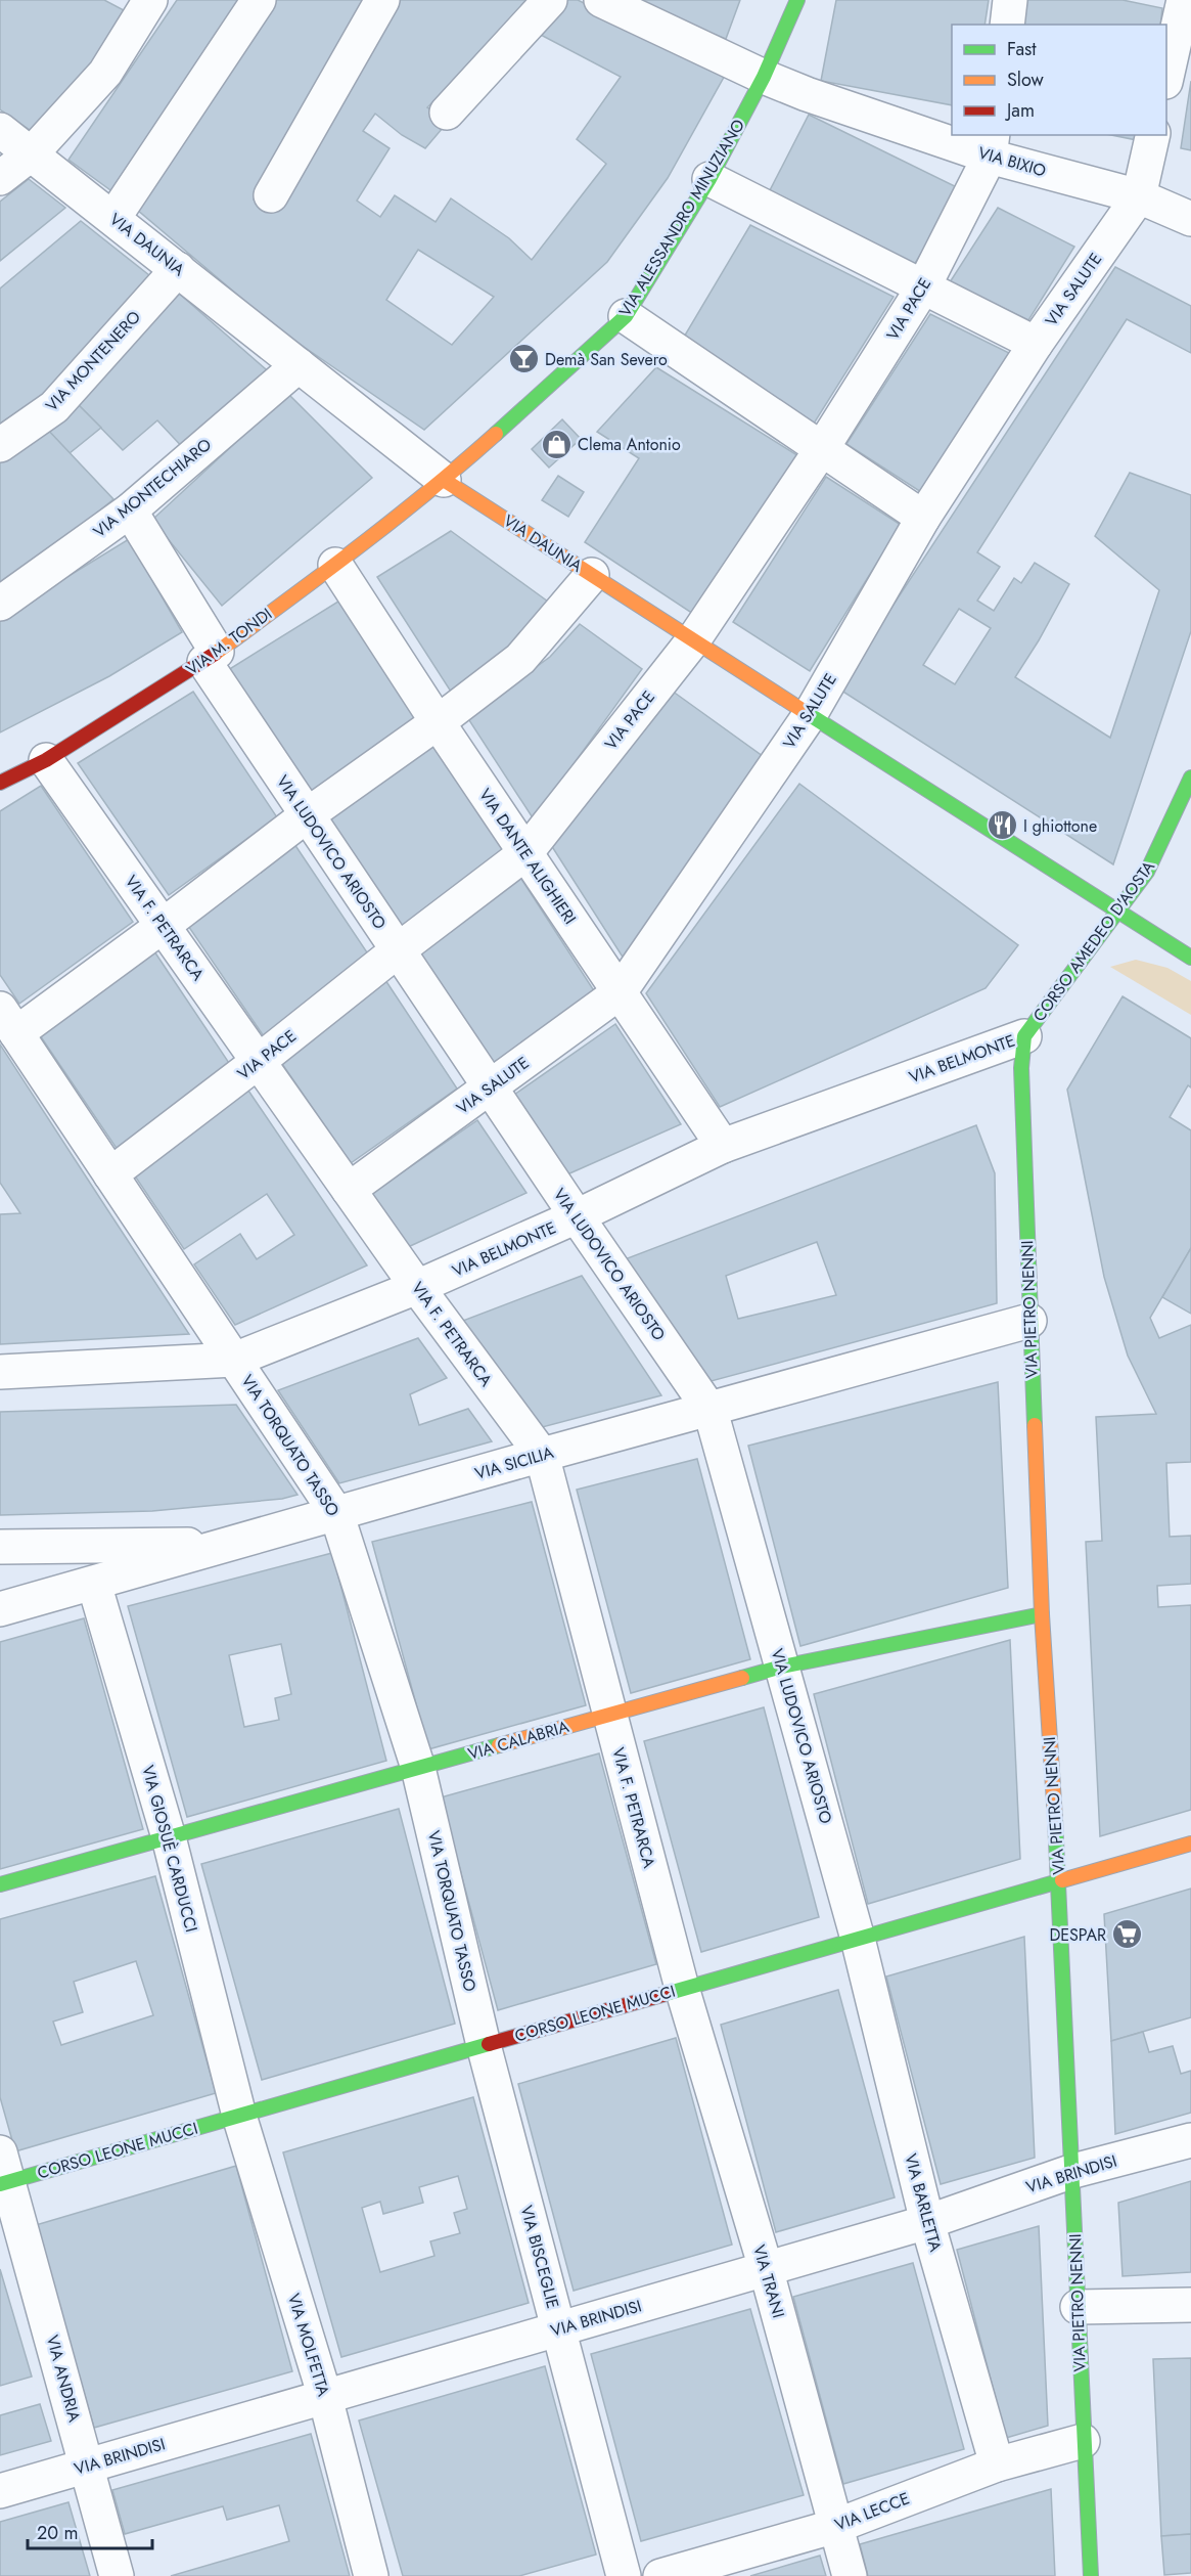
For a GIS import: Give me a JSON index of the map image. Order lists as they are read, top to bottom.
{
  "streets": {
    "street": [
      "VIA BIXIO",
      "VIA ALESSANDRO MINUZIANO",
      "VIA DAUNIA",
      "VIA SALUTE",
      "VIA PACE",
      "VIA MONTENERO",
      "VIA MONTECHIARO",
      "VIA M. TONDI",
      "VIA LUDOVICO ARIOSTO",
      "VIA DANTE ALIGHIERI",
      "VIA F. PETRARCA",
      "CORSO AMEDEO D'AOSTA",
      "VIA BELMONTE",
      "VIA PIETRO NENNI",
      "VIA TORQUATO TASSO",
      "VIA SICILIA",
      "VIA CALABRIA",
      "VIA GIOSUÈ CARDUCCI",
      "CORSO LEONE MUCCI",
      "VIA BRINDISI",
      "VIA BARLETTA",
      "VIA BISCEGLIE",
      "VIA TRANI",
      "VIA MOLFETTA",
      "VIA ANDRIA",
      "VIA LECCE"
    ]
  },
  "crossings": [
    ["VIA BIXIO", "VIA ALESSANDRO MINUZIANO"],
    ["VIA BIXIO", "VIA SALUTE"],
    ["VIA BIXIO", "VIA PACE"],
    ["VIA ALESSANDRO MINUZIANO", "VIA DAUNIA"],
    ["VIA ALESSANDRO MINUZIANO", "VIA M. TONDI"],
    ["VIA DAUNIA", "VIA SALUTE"],
    ["VIA DAUNIA", "VIA PACE"],
    ["VIA DAUNIA", "VIA MONTENERO"],
    ["VIA DAUNIA", "VIA MONTECHIARO"],
    ["VIA DAUNIA", "VIA M. TONDI"],
    ["VIA DAUNIA", "CORSO AMEDEO D'AOSTA"],
    ["VIA SALUTE", "VIA LUDOVICO ARIOSTO"],
    ["VIA SALUTE", "VIA DANTE ALIGHIERI"],
    ["VIA SALUTE", "VIA F. PETRARCA"],
    ["VIA PACE", "VIA LUDOVICO ARIOSTO"],
    ["VIA PACE", "VIA DANTE ALIGHIERI"],
    ["VIA PACE", "VIA F. PETRARCA"],
    ["VIA PACE", "VIA TORQUATO TASSO"],
    ["VIA MONTECHIARO", "VIA LUDOVICO ARIOSTO"],
    ["VIA M. TONDI", "VIA LUDOVICO ARIOSTO"],
    ["VIA M. TONDI", "VIA DANTE ALIGHIERI"],
    ["VIA M. TONDI", "VIA F. PETRARCA"],
    ["VIA LUDOVICO ARIOSTO", "VIA BELMONTE"],
    ["VIA LUDOVICO ARIOSTO", "VIA SICILIA"],
    ["VIA LUDOVICO ARIOSTO", "VIA CALABRIA"],
    ["VIA LUDOVICO ARIOSTO", "CORSO LEONE MUCCI"],
    ["VIA LUDOVICO ARIOSTO", "VIA BARLETTA"],
    ["VIA DANTE ALIGHIERI", "VIA BELMONTE"],
    ["VIA F. PETRARCA", "VIA BELMONTE"],
    ["VIA F. PETRARCA", "VIA SICILIA"],
    ["VIA F. PETRARCA", "VIA CALABRIA"],
    ["VIA F. PETRARCA", "CORSO LEONE MUCCI"],
    ["VIA F. PETRARCA", "VIA TRANI"],
    ["CORSO AMEDEO D'AOSTA", "VIA BELMONTE"],
    ["CORSO AMEDEO D'AOSTA", "VIA PIETRO NENNI"],
    ["VIA BELMONTE", "VIA PIETRO NENNI"],
    ["VIA BELMONTE", "VIA TORQUATO TASSO"],
    ["VIA PIETRO NENNI", "VIA SICILIA"],
    ["VIA PIETRO NENNI", "VIA CALABRIA"],
    ["VIA PIETRO NENNI", "CORSO LEONE MUCCI"],
    ["VIA PIETRO NENNI", "VIA BRINDISI"],
    ["VIA PIETRO NENNI", "VIA LECCE"],
    ["VIA TORQUATO TASSO", "VIA SICILIA"],
    ["VIA TORQUATO TASSO", "VIA CALABRIA"],
    ["VIA TORQUATO TASSO", "CORSO LEONE MUCCI"],
    ["VIA TORQUATO TASSO", "VIA BISCEGLIE"],
    ["VIA SICILIA", "VIA GIOSUÈ CARDUCCI"],
    ["VIA CALABRIA", "VIA GIOSUÈ CARDUCCI"],
    ["VIA GIOSUÈ CARDUCCI", "CORSO LEONE MUCCI"],
    ["VIA GIOSUÈ CARDUCCI", "VIA MOLFETTA"],
    ["CORSO LEONE MUCCI", "VIA BARLETTA"],
    ["CORSO LEONE MUCCI", "VIA BISCEGLIE"],
    ["CORSO LEONE MUCCI", "VIA TRANI"],
    ["CORSO LEONE MUCCI", "VIA MOLFETTA"],
    ["CORSO LEONE MUCCI", "VIA ANDRIA"],
    ["VIA BRINDISI", "VIA BARLETTA"],
    ["VIA BRINDISI", "VIA BISCEGLIE"],
    ["VIA BRINDISI", "VIA TRANI"],
    ["VIA BRINDISI", "VIA MOLFETTA"],
    ["VIA BRINDISI", "VIA ANDRIA"],
    ["VIA BARLETTA", "VIA LECCE"],
    ["VIA TRANI", "VIA LECCE"]
  ],
  "places": {
    "bar": ["Demà San Severo"],
    "shop": ["Clema Antonio"],
    "restaurant": ["I ghiottone"],
    "supermarket": ["DESPAR"]
  },
  "legend": ["Fast", "Slow", "Jam"],
  "scale_bar": "20 m"
}
